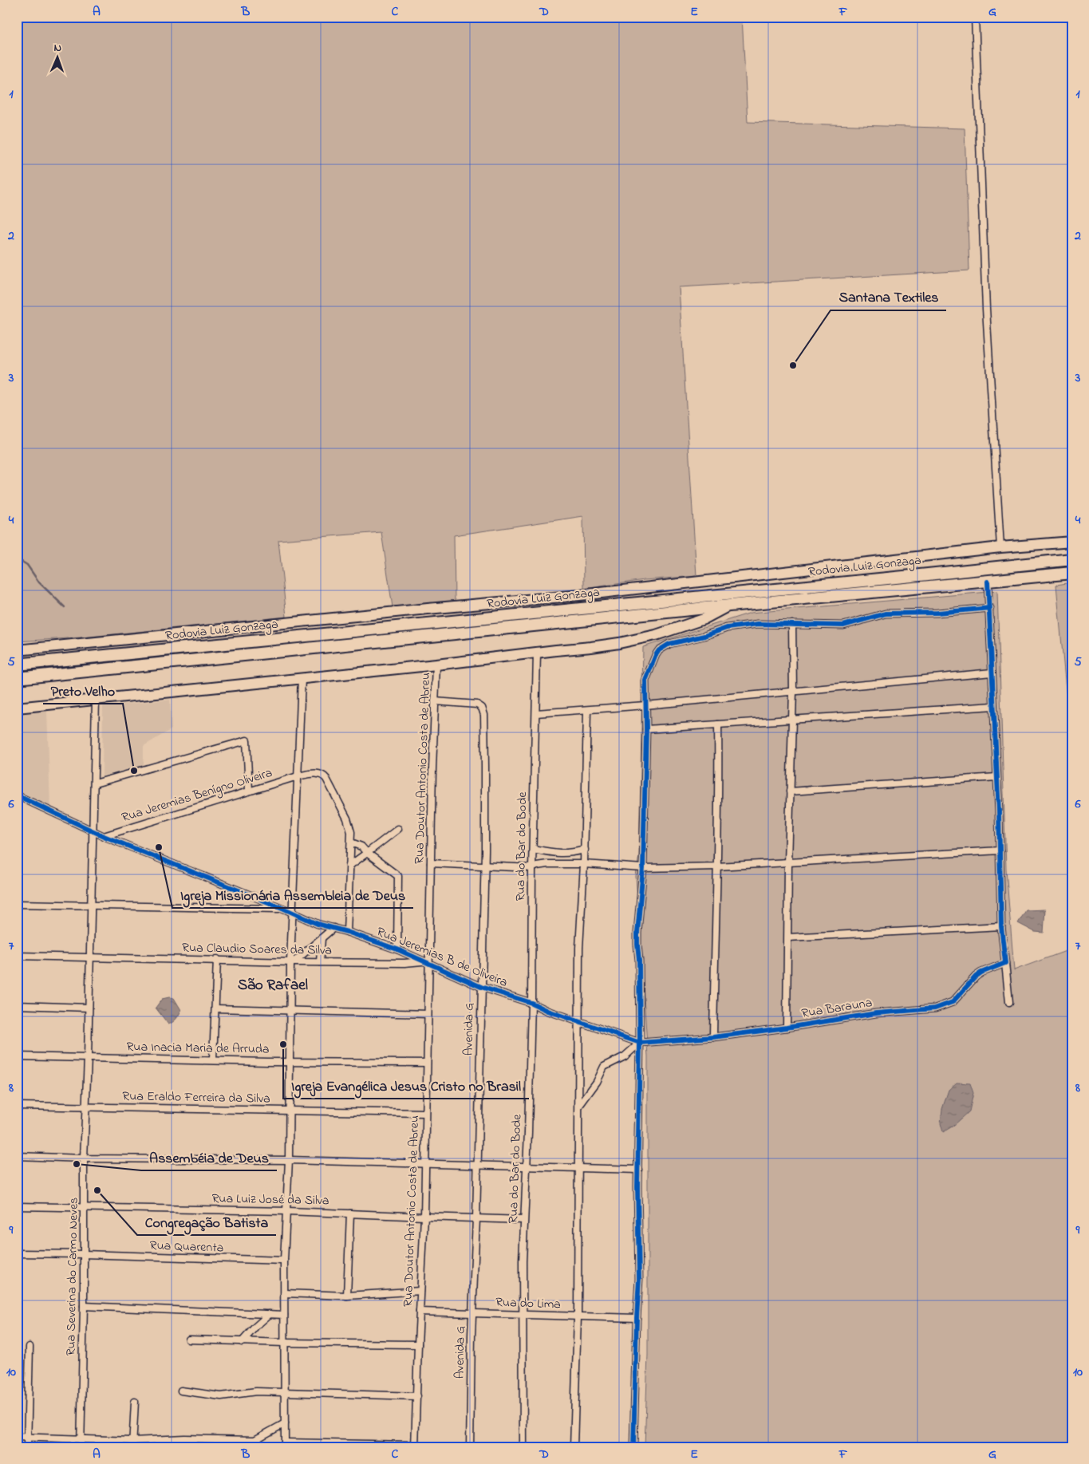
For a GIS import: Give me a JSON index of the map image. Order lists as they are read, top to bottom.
{
  "streets": {
    "highway": ["Rodovia Luiz Gonzaga"],
    "street": [
      "Rua Doutor Antonio Costa de Abreu",
      "Rua Jeremias Benígno Oliveira",
      "Rua do Bar do Bode",
      "Rua Claudio Soares da Silva",
      "Rua Jeremias B de Oliveira",
      "Rua Barauna",
      "Avenida G",
      "Rua Inacia Maria de Arruda",
      "Rua Eraldo Ferreira da Silva",
      "Rua Luiz José da Silva",
      "Rua Quarenta",
      "Rua Severina do Carmo Neves",
      "Rua do Lima"
    ]
  },
  "crossings": [
    ["Rua Doutor Antonio Costa de Abreu", "Rua Claudio Soares da Silva"],
    ["Rua Doutor Antonio Costa de Abreu", "Rua Jeremias B de Oliveira"],
    ["Rua Doutor Antonio Costa de Abreu", "Avenida G"],
    ["Rua Doutor Antonio Costa de Abreu", "Rua Inacia Maria de Arruda"],
    ["Rua Doutor Antonio Costa de Abreu", "Rua Eraldo Ferreira da Silva"],
    ["Rua Doutor Antonio Costa de Abreu", "Rua Luiz José da Silva"],
    ["Rua Doutor Antonio Costa de Abreu", "Rua do Lima"],
    ["Rua Jeremias Benígno Oliveira", "Rua Jeremias B de Oliveira"],
    ["Rua do Bar do Bode", "Rua Jeremias B de Oliveira"],
    ["Rua do Bar do Bode", "Rua Luiz José da Silva"],
    ["Rua do Bar do Bode", "Rua do Lima"],
    ["Rua Claudio Soares da Silva", "Rua Jeremias B de Oliveira"],
    ["Rua Claudio Soares da Silva", "Rua Severina do Carmo Neves"],
    ["Rua Jeremias B de Oliveira", "Rua Barauna"],
    ["Rua Jeremias B de Oliveira", "Avenida G"],
    ["Avenida G", "Rua Luiz José da Silva"],
    ["Avenida G", "Rua do Lima"],
    ["Rua Inacia Maria de Arruda", "Rua Severina do Carmo Neves"],
    ["Rua Eraldo Ferreira da Silva", "Rua Severina do Carmo Neves"],
    ["Rua Luiz José da Silva", "Rua Severina do Carmo Neves"],
    ["Rua Quarenta", "Rua Severina do Carmo Neves"]
  ],
  "districts": ["São Rafael"],
  "places": [
    "Santana Textiles",
    "Preto Velho",
    "Igreja Missionária Assembleia de Deus",
    "Igreja Evangélica Jesus Cristo no Brasil",
    "Assembéia de Deus",
    "Congregação Batista"
  ],
  "north": "top",
  "grid": {
    "columns": [
      "A",
      "B",
      "C",
      "D",
      "E",
      "F",
      "G"
    ],
    "rows": [
      "1",
      "2",
      "3",
      "4",
      "5",
      "6",
      "7",
      "8",
      "9",
      "10"
    ]
  }
}
